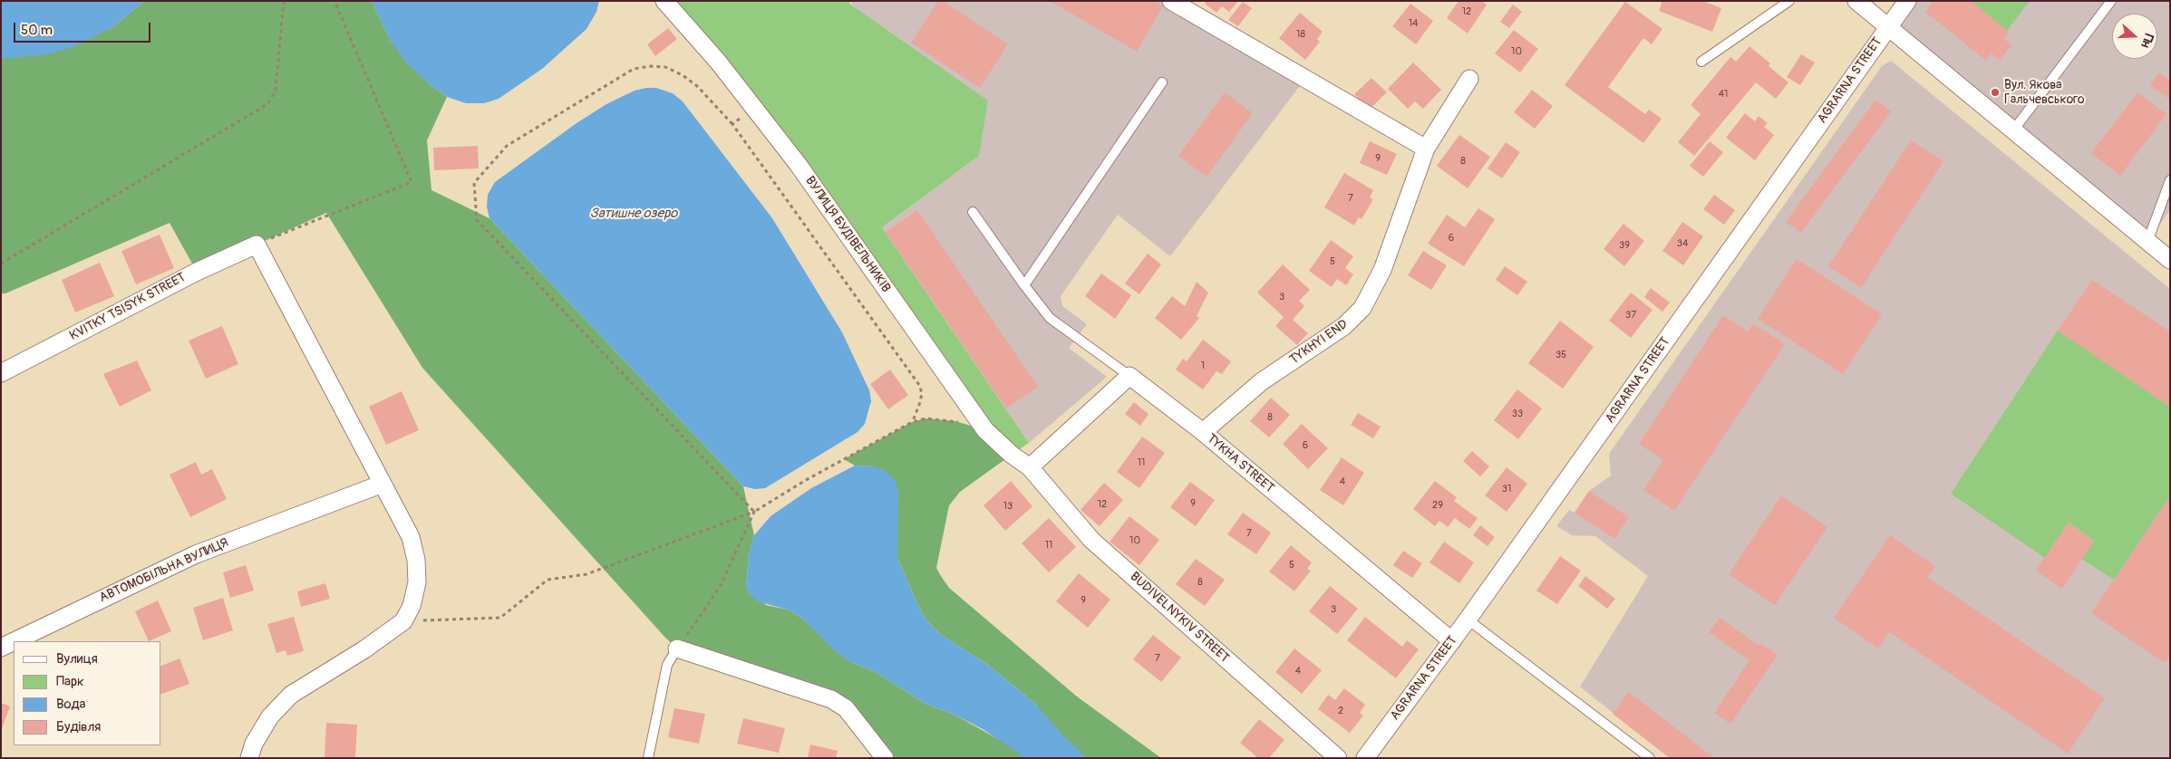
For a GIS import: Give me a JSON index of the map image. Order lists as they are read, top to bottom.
{
  "streets": {
    "street": [
      "AGRARNA STREET",
      "ВУЛИЦЯ БУДІВЕЛЬНИКІВ",
      "KVITKY TSISYK STREET",
      "TYKHYI END",
      "TYKHA STREET",
      "АВТОМОБІЛЬНА ВУЛИЦЯ",
      "BUDIVELNYKIV STREET"
    ]
  },
  "crossings": [
    ["AGRARNA STREET", "TYKHA STREET"],
    ["ВУЛИЦЯ БУДІВЕЛЬНИКІВ", "BUDIVELNYKIV STREET"],
    ["TYKHYI END", "TYKHA STREET"]
  ],
  "water": ["Затишне озеро"],
  "places": ["Вул. Якова Гальчевського"],
  "house_numbers": [
    "12",
    "14",
    "18",
    "10",
    "41",
    "9",
    "8",
    "7",
    "6",
    "34",
    "39",
    "5",
    "3",
    "37",
    "35",
    "1",
    "33",
    "8",
    "6",
    "11",
    "4",
    "31",
    "9",
    "12",
    "29",
    "13",
    "7",
    "10",
    "11",
    "5",
    "8",
    "9",
    "3",
    "7",
    "4",
    "2"
  ],
  "legend": [
    "Вулиця",
    "Парк",
    "Вода",
    "Будівля"
  ],
  "scale_bar": "50 m",
  "north": "right"
}
